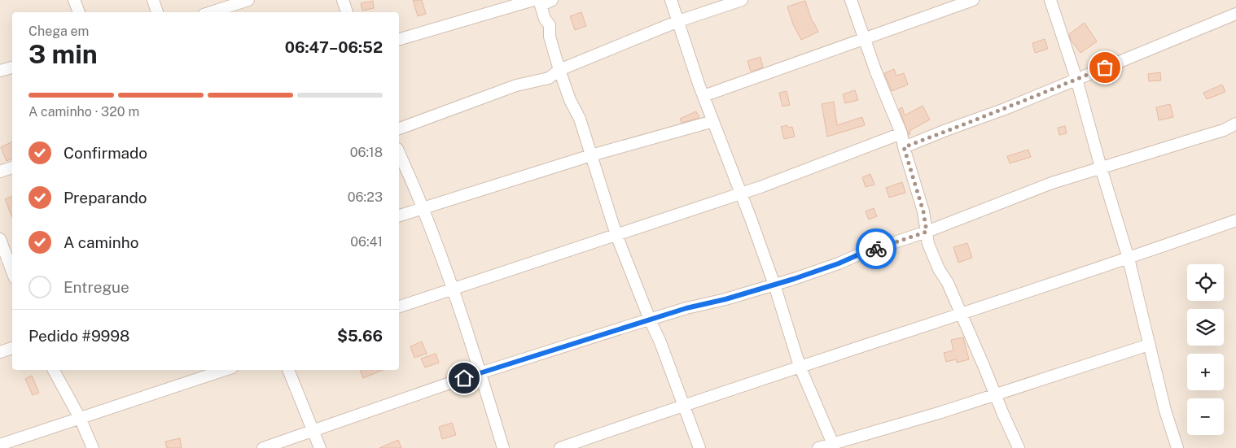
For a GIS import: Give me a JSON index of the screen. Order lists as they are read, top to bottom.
{
  "page": {
    "heading": ["3 min", "Chega em", "06:47–06:52"],
    "panel": ["Pedido #9998", "$5.66"],
    "bar": "A caminho · 320 m",
    "list": [
      ["Confirmado", "06:18"],
      ["Preparando", "06:23"],
      ["A caminho", "06:41"],
      "Entregue"
    ],
    "map_buttons": ["+", "−"]
  }
}
